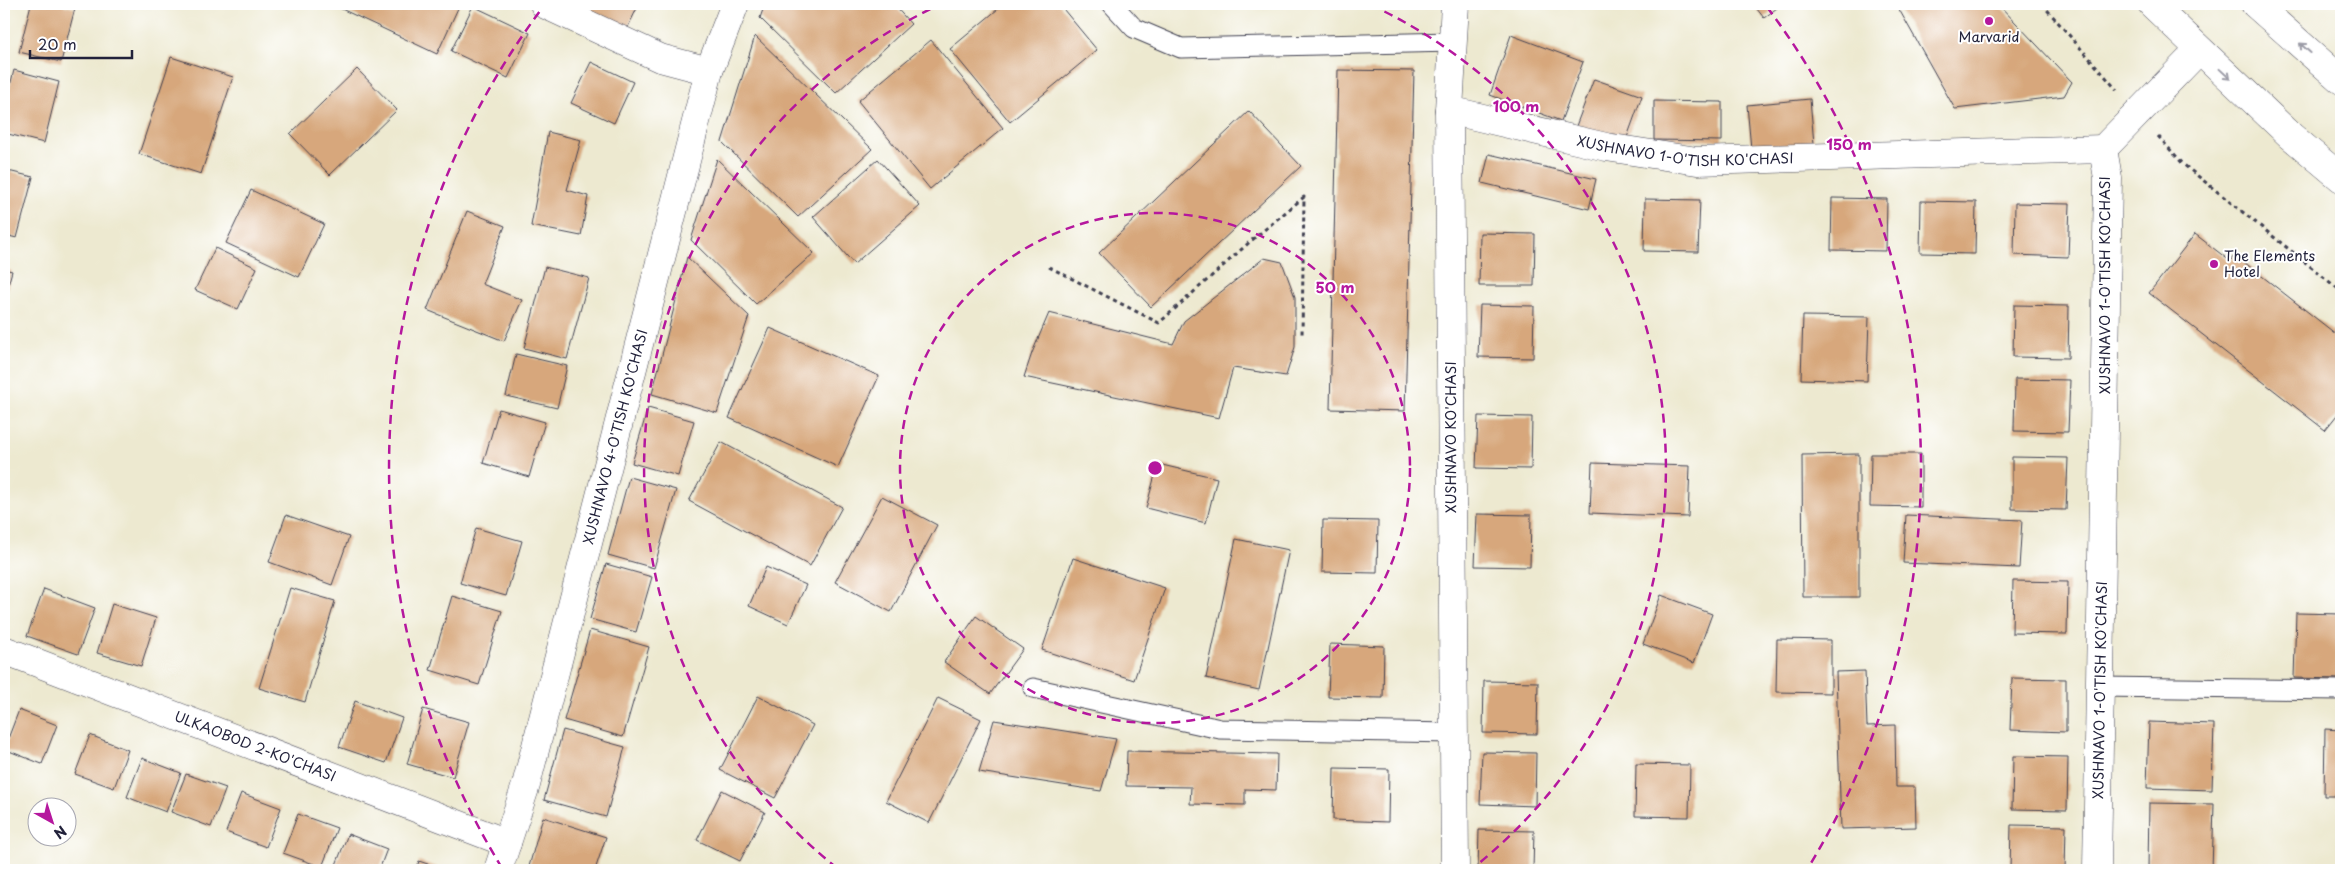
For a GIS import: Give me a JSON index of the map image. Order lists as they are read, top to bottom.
{
  "streets": {
    "street": [
      "XUSHNAVO 1-O'TISH KO'CHASI",
      "XUSHNAVO 4-O'TISH KO'CHASI",
      "XUSHNAVO KO'CHASI",
      "ULKAOBOD 2-KO'CHASI"
    ]
  },
  "crossings": [
    ["XUSHNAVO 1-O'TISH KO'CHASI", "XUSHNAVO KO'CHASI"],
    ["XUSHNAVO 4-O'TISH KO'CHASI", "ULKAOBOD 2-KO'CHASI"]
  ],
  "places": ["Marvarid", "The Elements Hotel"],
  "scale_bar": "20 m",
  "north": "bottom right",
  "rings": ["100 m", "150 m", "50 m"]
}
